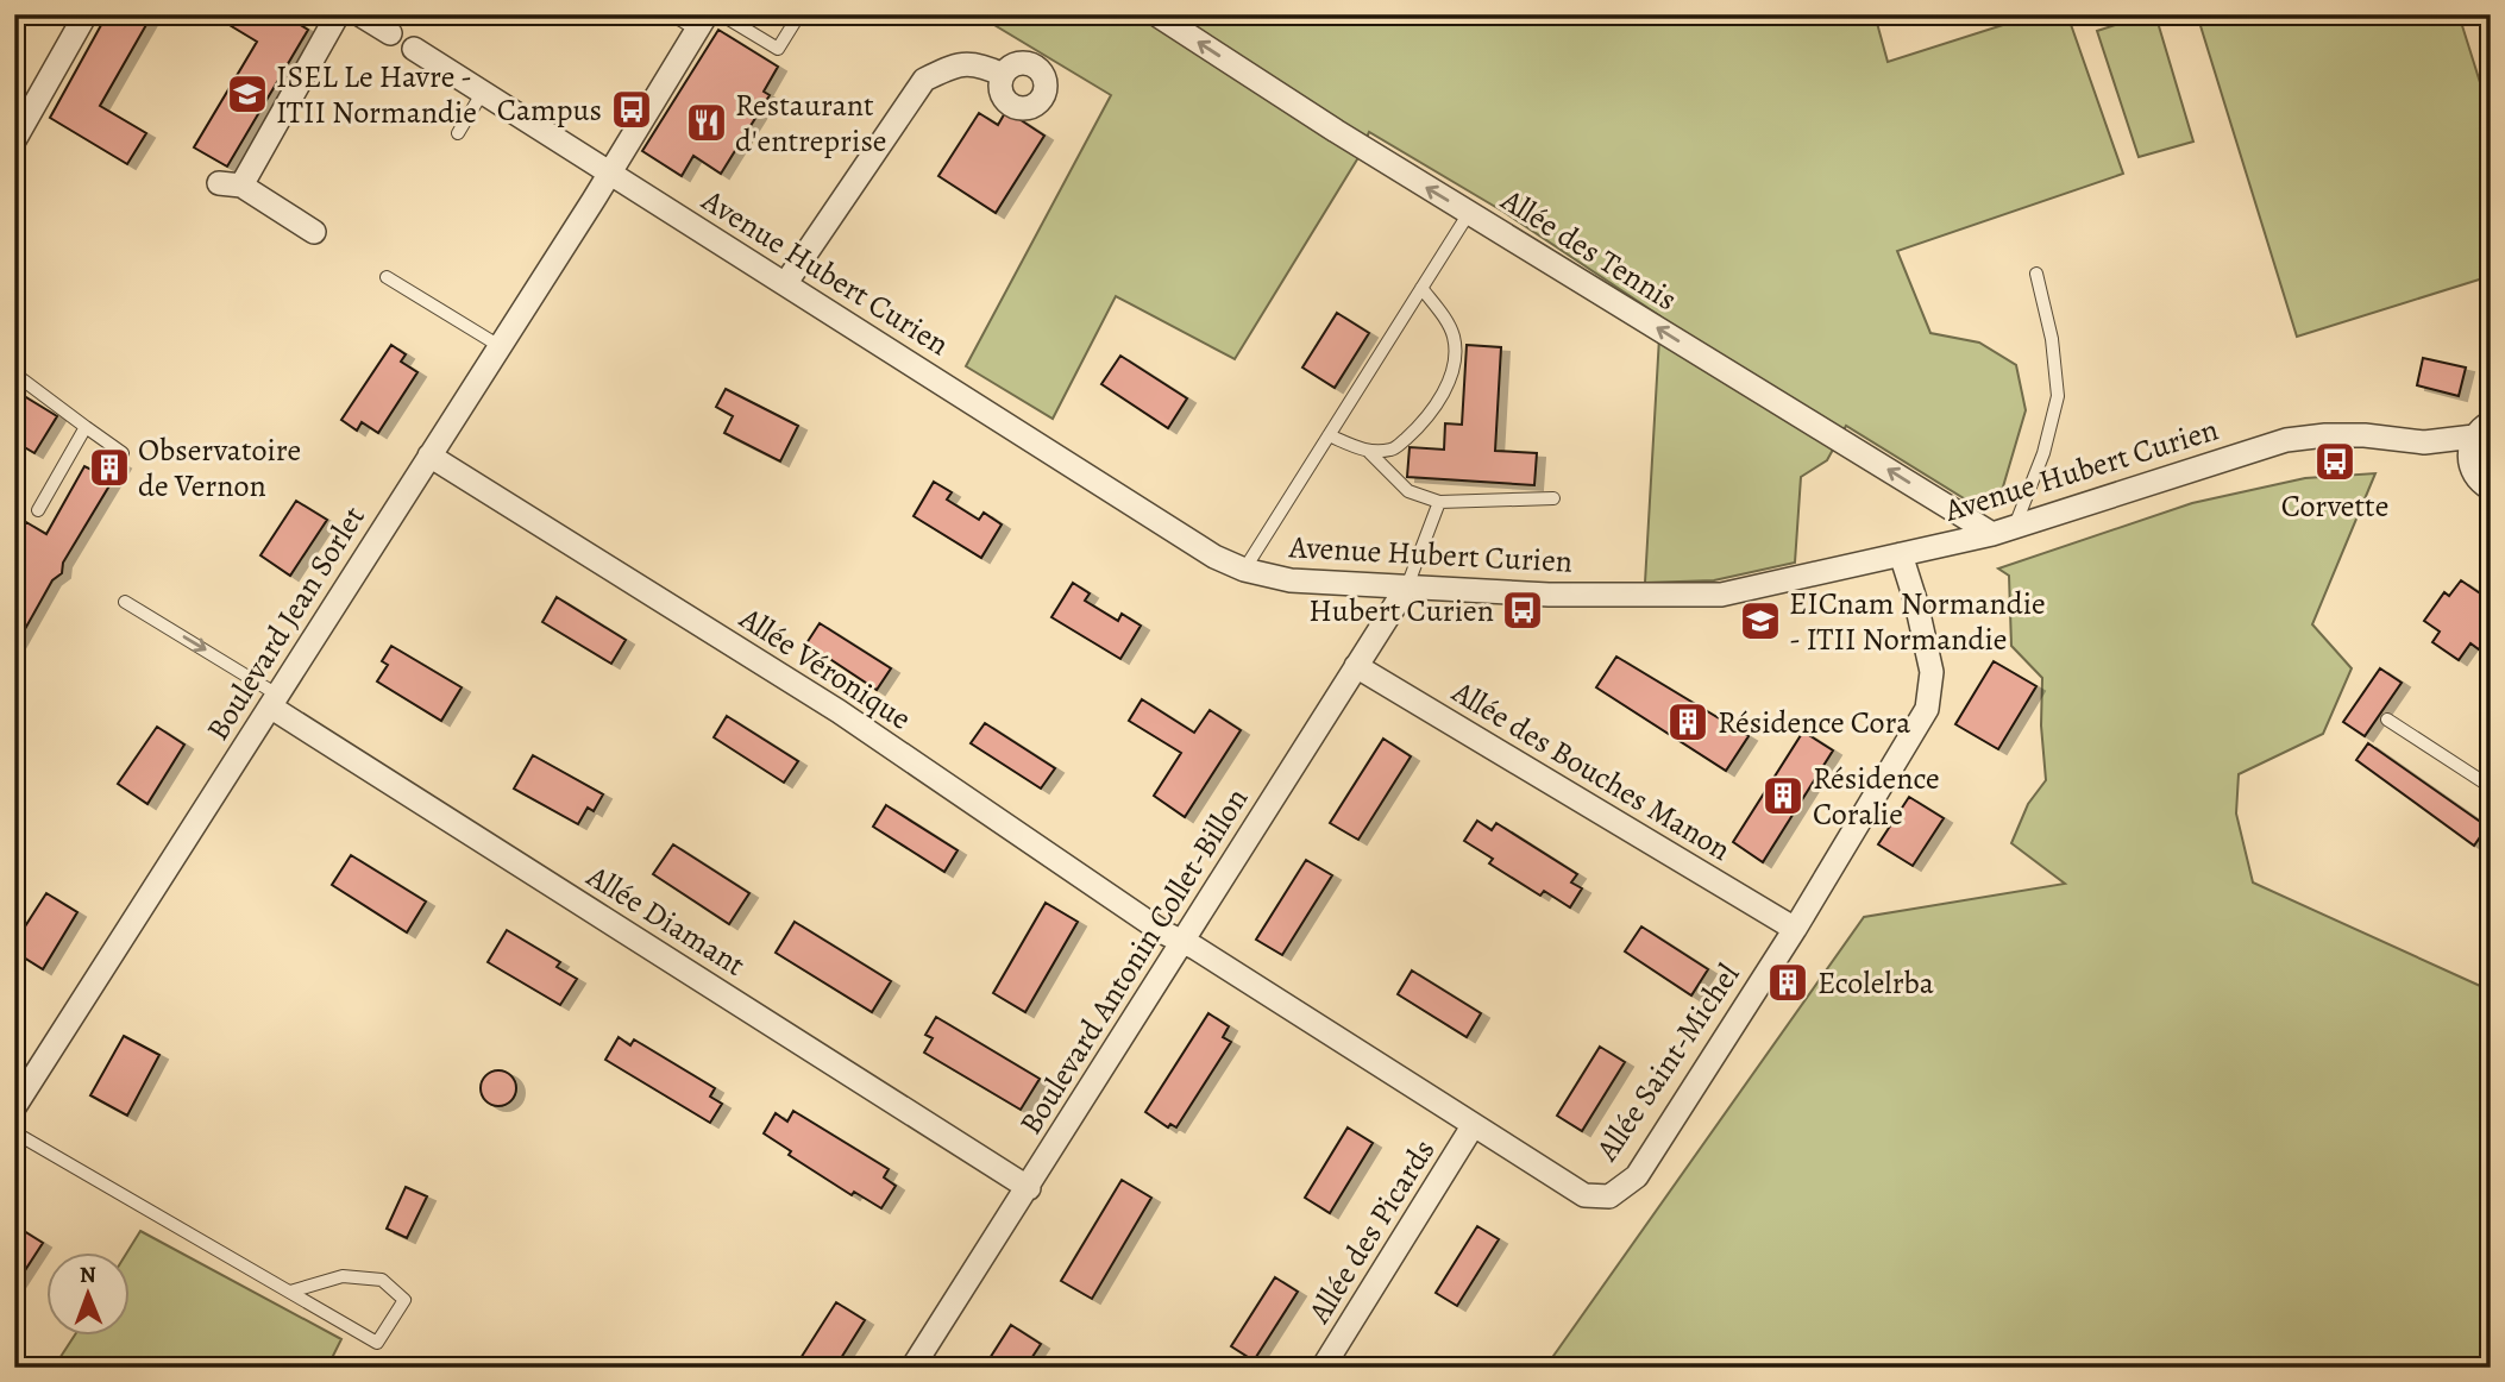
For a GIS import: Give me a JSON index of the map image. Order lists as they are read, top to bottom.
{
  "streets": {
    "street": [
      "Allée des Tennis",
      "Avenue Hubert Curien",
      "Boulevard Jean Sorlet",
      "Allée Véronique",
      "Allée des Bouches Manon",
      "Allée Diamant",
      "Boulevard Antonin Collet-Billon",
      "Allée Saint-Michel",
      "Allée des Picards"
    ]
  },
  "crossings": [
    ["Allée des Tennis", "Avenue Hubert Curien"],
    ["Avenue Hubert Curien", "Boulevard Jean Sorlet"],
    ["Avenue Hubert Curien", "Boulevard Antonin Collet-Billon"],
    ["Avenue Hubert Curien", "Allée Saint-Michel"],
    ["Boulevard Jean Sorlet", "Allée Véronique"],
    ["Boulevard Jean Sorlet", "Allée Diamant"],
    ["Allée Véronique", "Boulevard Antonin Collet-Billon"],
    ["Allée Véronique", "Allée Saint-Michel"],
    ["Allée des Bouches Manon", "Boulevard Antonin Collet-Billon"],
    ["Allée des Bouches Manon", "Allée Saint-Michel"],
    ["Allée Diamant", "Boulevard Antonin Collet-Billon"],
    ["Boulevard Antonin Collet-Billon", "Allée Saint-Michel"],
    ["Allée Saint-Michel", "Allée des Picards"]
  ],
  "one_way": ["Allée des Tennis"],
  "places": {
    "school or university": ["ISEL Le Havre - ITII Normandie", "EICnam Normandie - ITII Normandie"],
    "bus stop": ["Campus", "Corvette", "Hubert Curien"],
    "restaurant": ["Restaurant d'entreprise"],
    "building": [
      "Observatoire de Vernon",
      "Résidence Cora",
      "Résidence Coralie",
      "Ecolelrba"
    ]
  },
  "north": "top"
}
